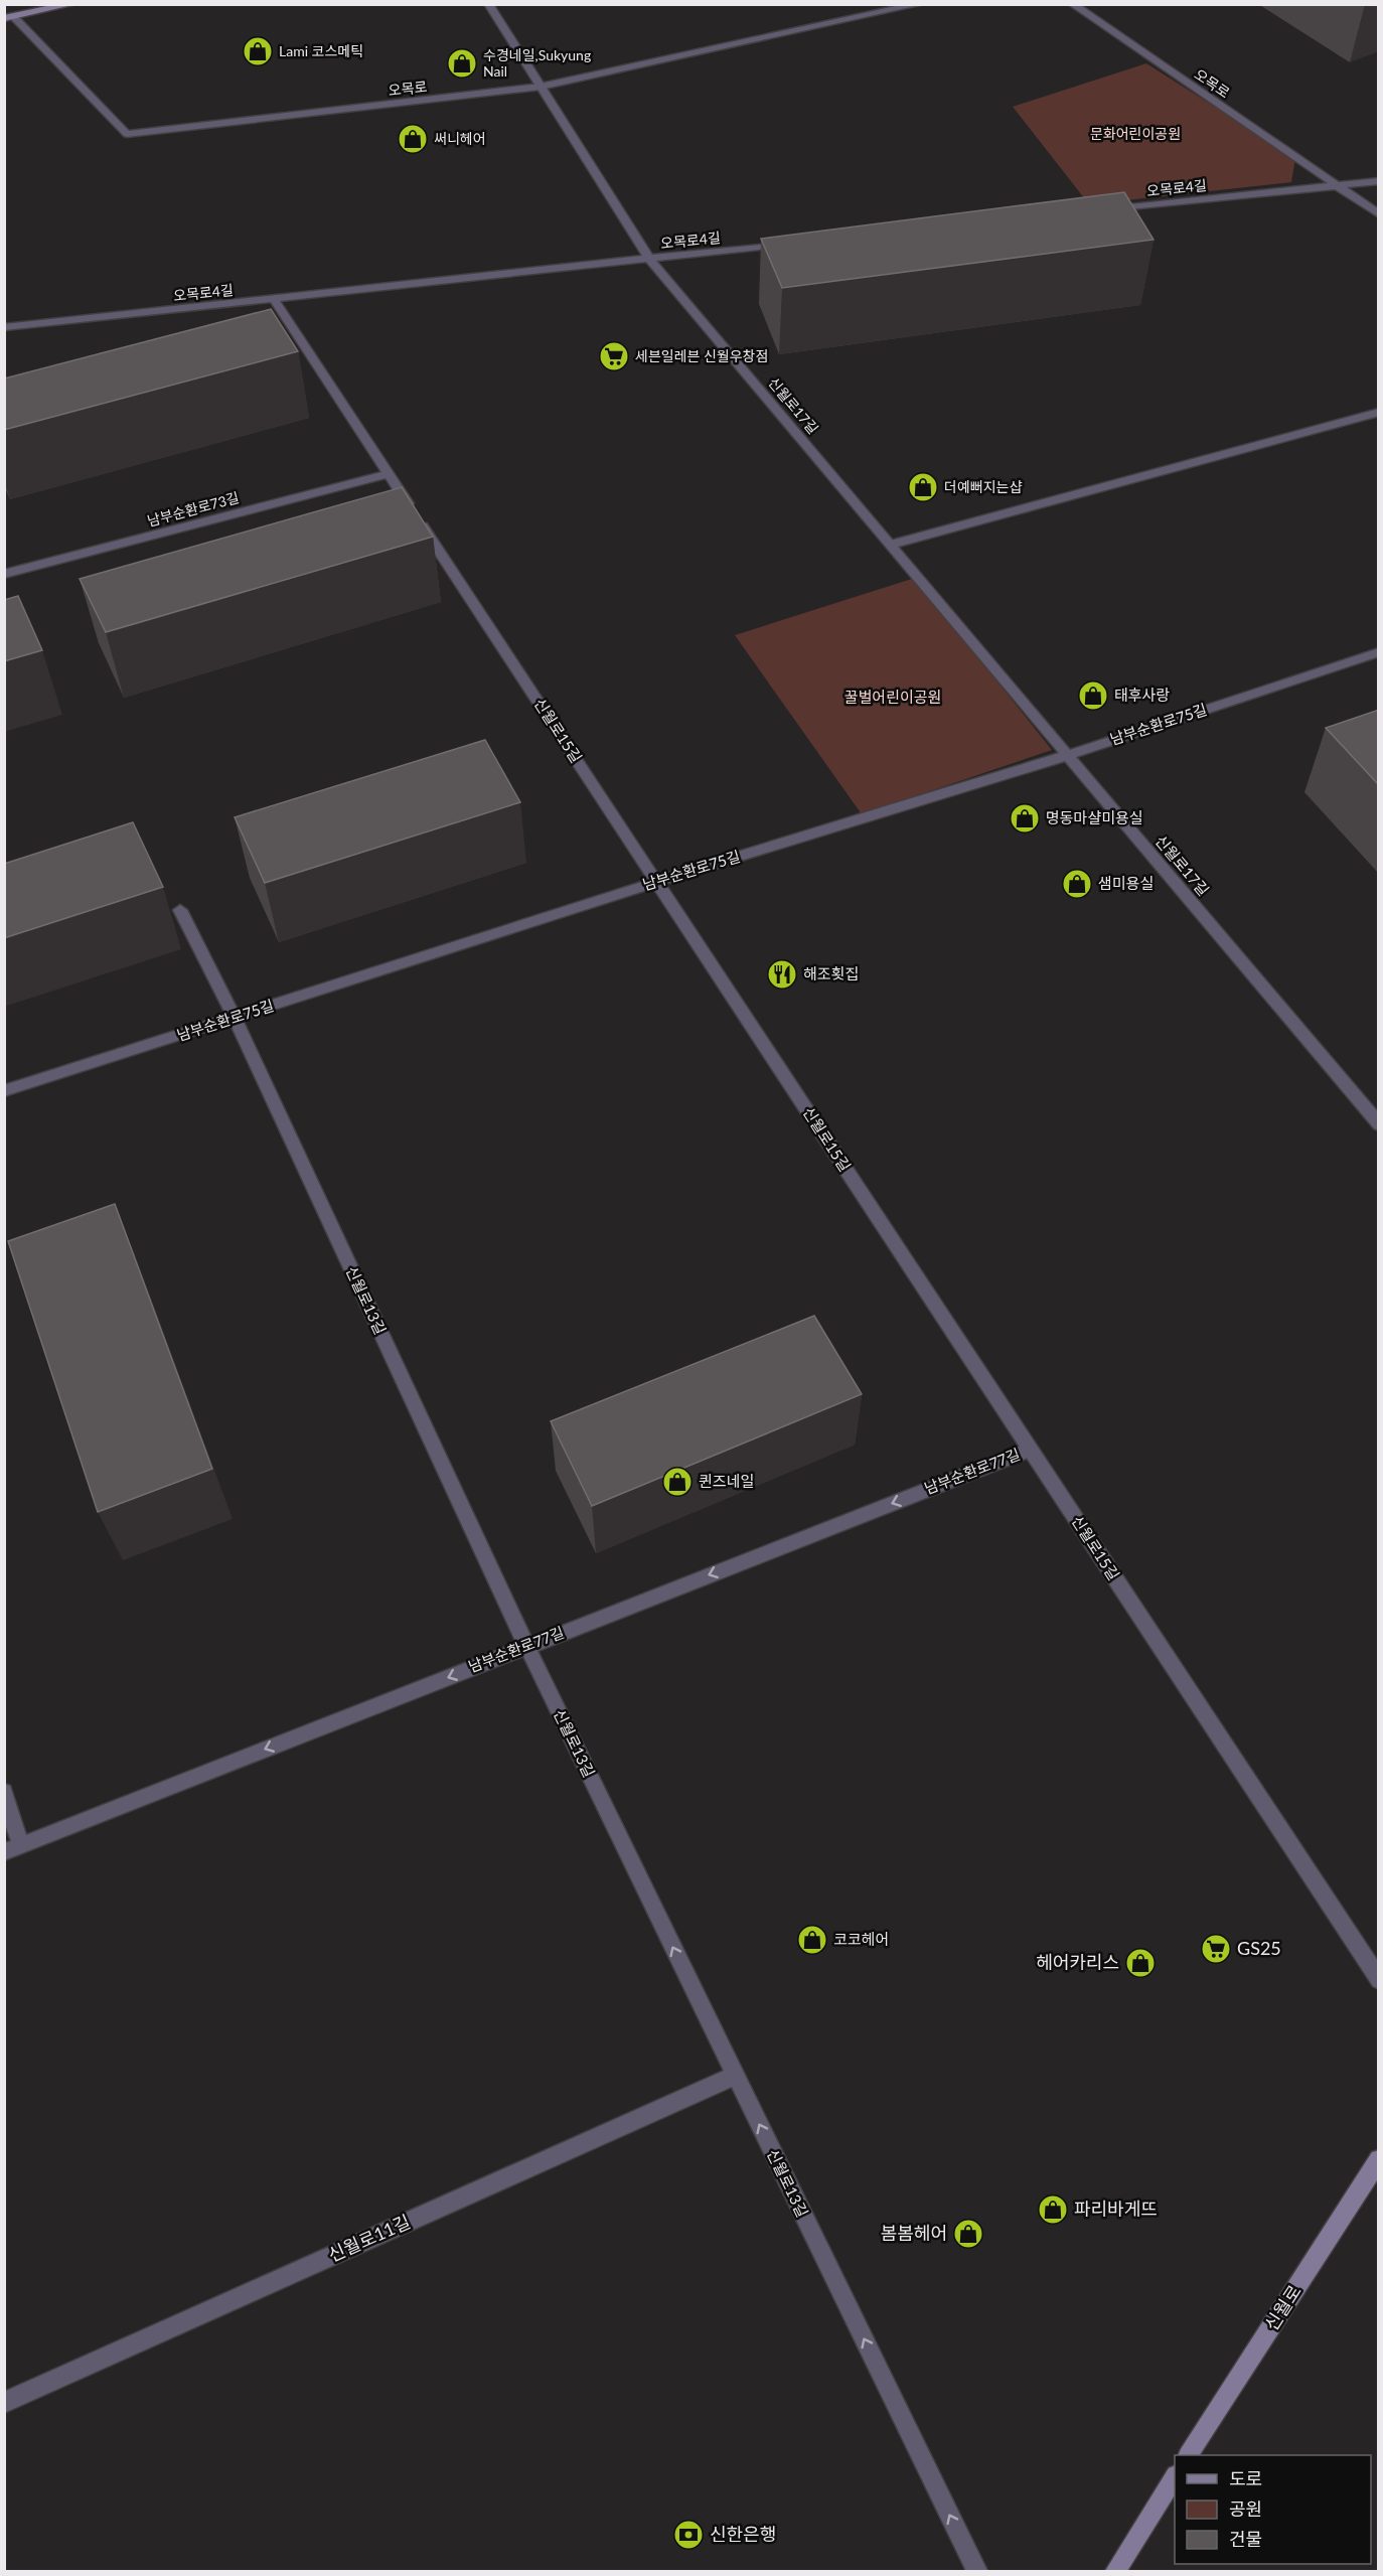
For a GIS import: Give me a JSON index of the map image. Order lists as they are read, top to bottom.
{
  "streets": {
    "main road": ["오목로", "신월로"],
    "street": [
      "오목로4길",
      "신월로17길",
      "남부순환로73길",
      "남부순환로75길",
      "신월로15길",
      "신월로13길",
      "남부순환로77길",
      "신월로11길"
    ]
  },
  "crossings": [
    ["오목로", "오목로4길"],
    ["오목로", "신월로17길"],
    ["오목로4길", "신월로17길"],
    ["오목로4길", "신월로15길"],
    ["신월로17길", "남부순환로75길"],
    ["남부순환로73길", "신월로15길"],
    ["남부순환로75길", "신월로15길"],
    ["남부순환로75길", "신월로13길"],
    ["신월로15길", "남부순환로77길"],
    ["신월로13길", "남부순환로77길"],
    ["신월로13길", "신월로11길"]
  ],
  "one_way": ["신월로13길", "남부순환로77길"],
  "parks": ["문화어린이공원", "꿀벌어린이공원"],
  "places": {
    "shop": [
      "Lami 코스메틱",
      "수경네일,Sukyung Nail",
      "써니헤어",
      "더예뻐지는샵",
      "태후사랑",
      "명동마샬미용실",
      "샘미용실",
      "퀸즈네일",
      "코코헤어",
      "헤어카리스",
      "파리바게뜨",
      "봄봄헤어"
    ],
    "supermarket": ["세븐일레븐 신월우창점", "GS25"],
    "restaurant": ["해조횟집"],
    "bank": ["신한은행"]
  },
  "legend": ["도로", "공원", "건물"]
}
